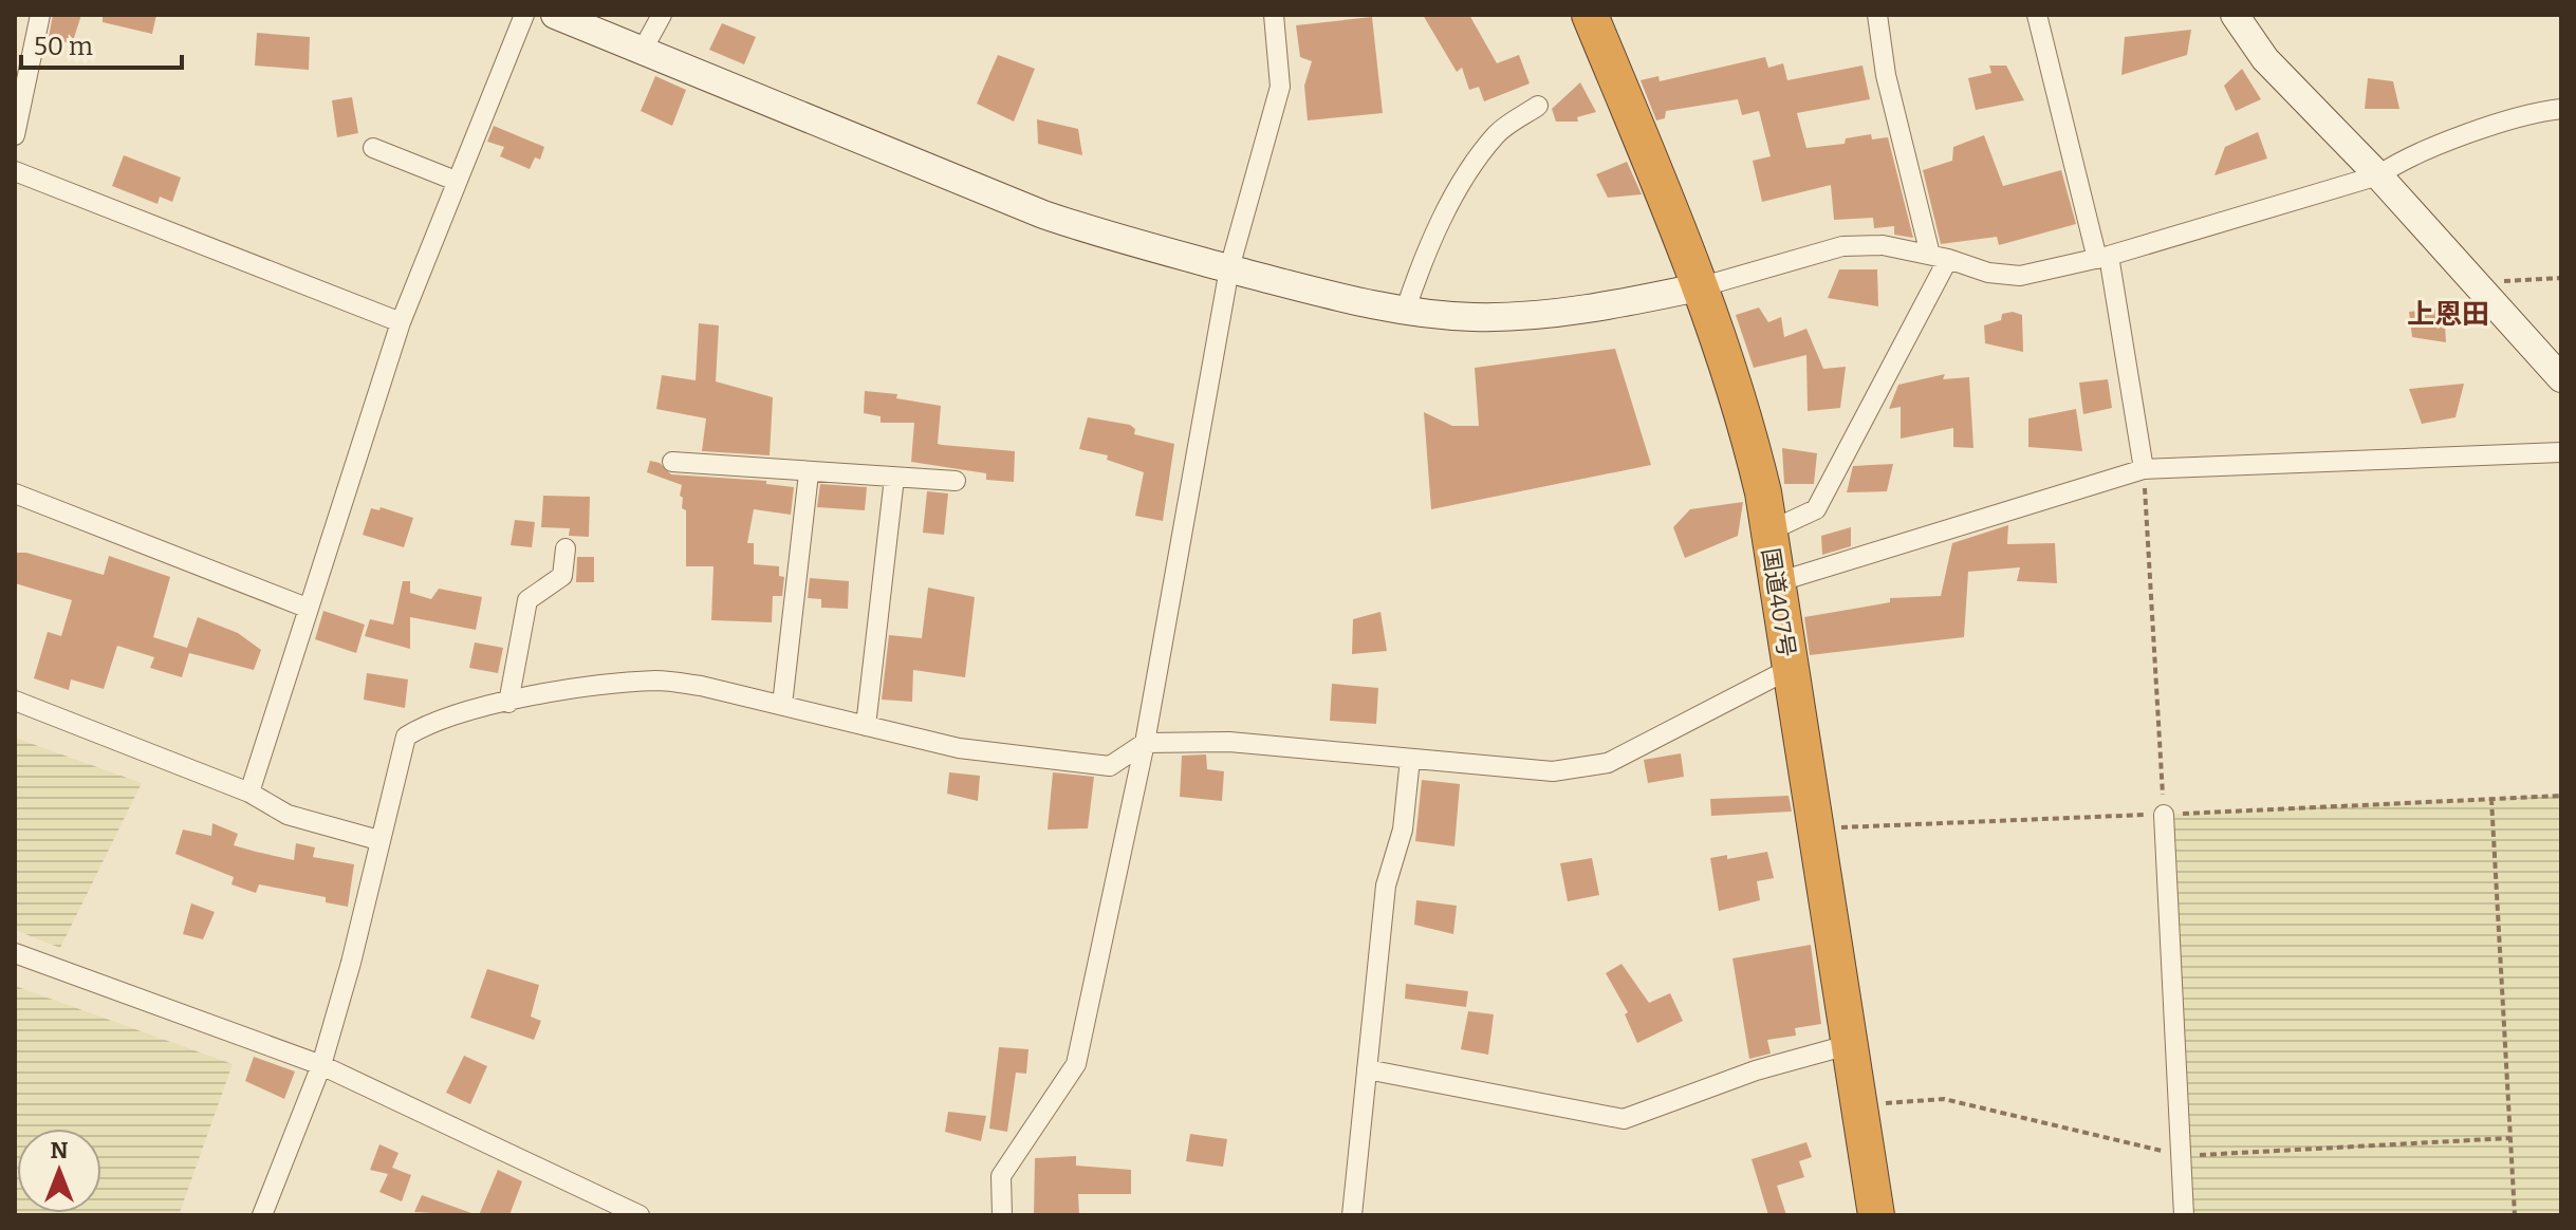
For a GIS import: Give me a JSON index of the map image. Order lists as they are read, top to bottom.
{
  "streets": {
    "highway": ["国道407号"]
  },
  "districts": ["上恩田"],
  "scale_bar": "50 m",
  "north": "top"
}
